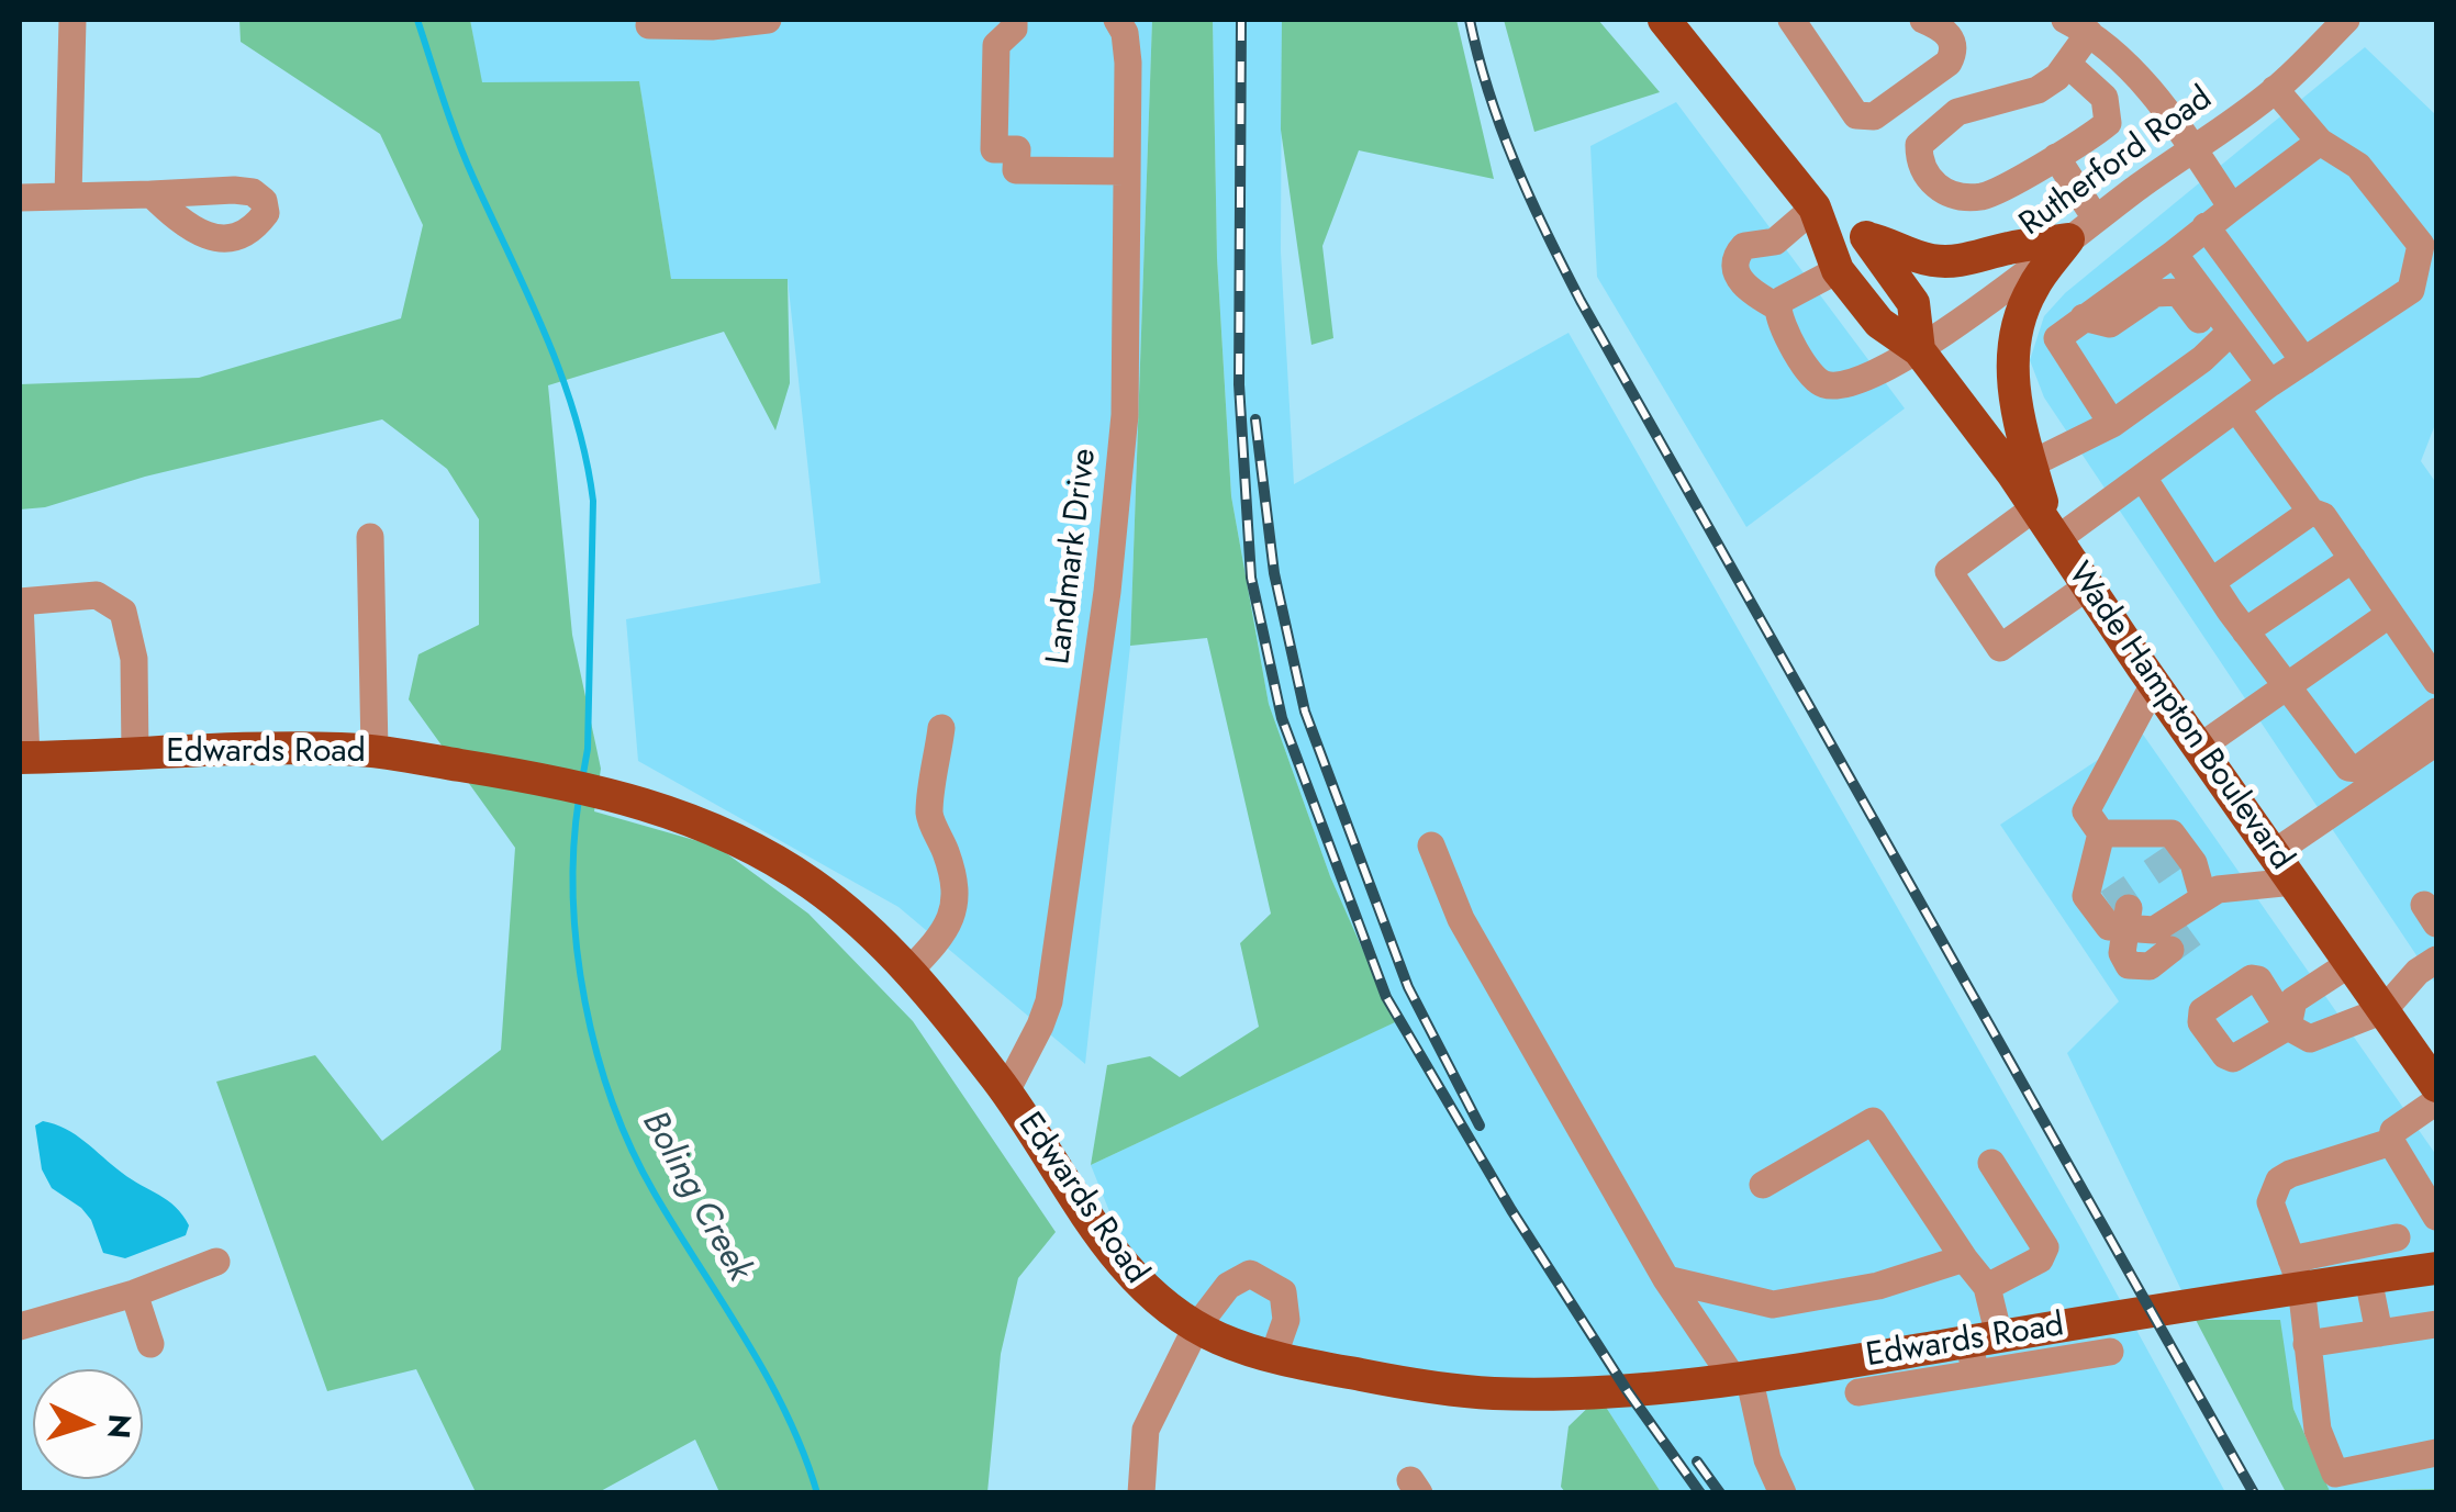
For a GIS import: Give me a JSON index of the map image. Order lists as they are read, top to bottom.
{
  "streets": {
    "main road": ["Wade Hampton Boulevard", "Edwards Road"],
    "street": ["Rutherford Road", "Landmark Drive"]
  },
  "crossings": [
    ["Landmark Drive", "Edwards Road"]
  ],
  "water": ["Boling Creek"],
  "north": "right"
}
